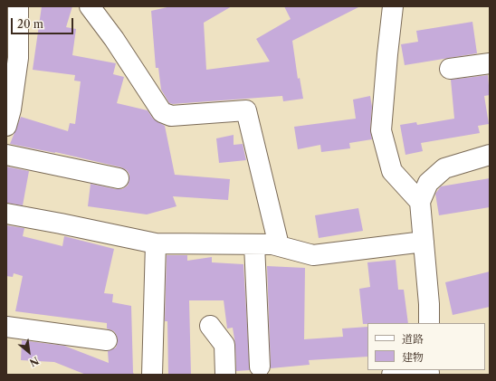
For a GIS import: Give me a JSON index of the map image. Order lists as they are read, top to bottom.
{
  "legend": ["道路", "建物"],
  "scale_bar": "20 m",
  "north": "bottom right"
}
